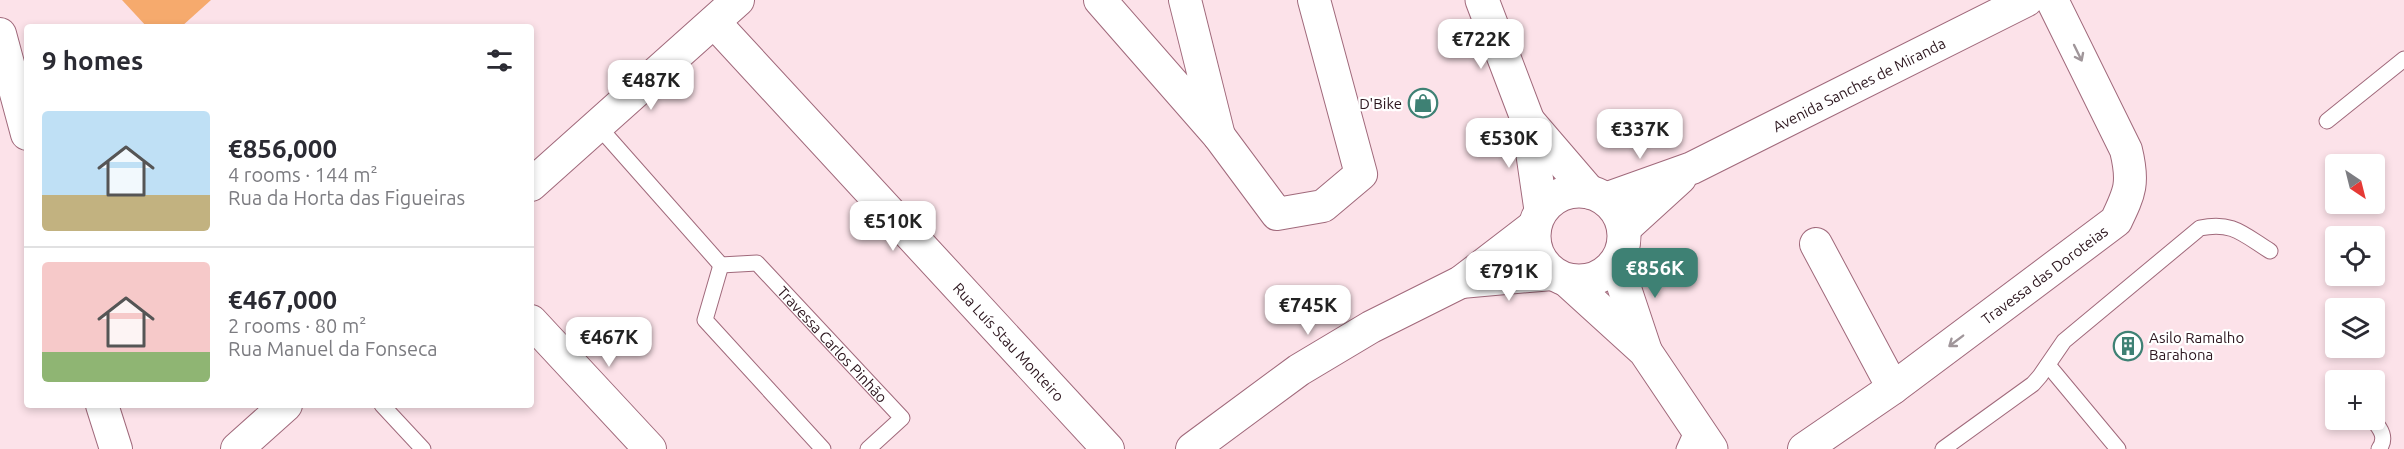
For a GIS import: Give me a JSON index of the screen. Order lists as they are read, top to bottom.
{
  "streets": {
    "street": ["Avenida Sanches de Miranda", "Travessa das Doroteias", "Rua Luís Stau Monteiro"],
    "lane": ["Travessa Carlos Pinhão"]
  },
  "one_way": ["Travessa das Doroteias"],
  "places": {
    "shop": ["D'Bike"],
    "building": ["Asilo Ramalho Barahona"]
  },
  "north": "bottom right",
  "page": {
    "price": [
      "€722K",
      "€487K",
      "€337K",
      "€530K",
      "€510K",
      "€856K",
      "€791K",
      "€745K",
      "€467K"
    ],
    "heading": "9 homes",
    "list": [
      {
        "name": "€856,000",
        "note": "4 rooms · 144 m² · Rua da Horta das Figueiras"
      },
      {
        "name": "€467,000",
        "note": "2 rooms · 80 m² · Rua Manuel da Fonseca"
      }
    ],
    "map_buttons": "+"
  }
}
